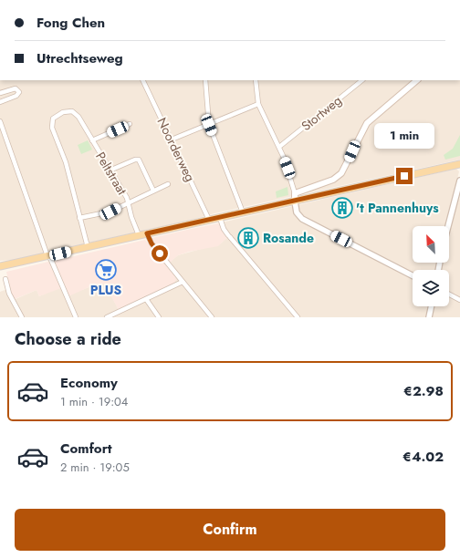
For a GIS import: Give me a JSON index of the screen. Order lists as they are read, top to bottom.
{
  "streets": {
    "street": ["Stortweg", "Noorderweg", "Peltstraat"]
  },
  "places": {
    "building": ["'t Pannenhuys", "Rosande"],
    "supermarket": ["PLUS"]
  },
  "north": "top left",
  "page": {
    "banner": ["Fong Chen", "Utrechtseweg"],
    "bubble": "1 min",
    "heading": "Choose a ride",
    "list": [
      {
        "name": "Economy",
        "note": "1 min · 19:04",
        "value": "€2.98"
      },
      {
        "name": "Comfort",
        "note": "2 min · 19:05",
        "value": "€4.02"
      }
    ],
    "buttons": "Confirm"
  }
}
